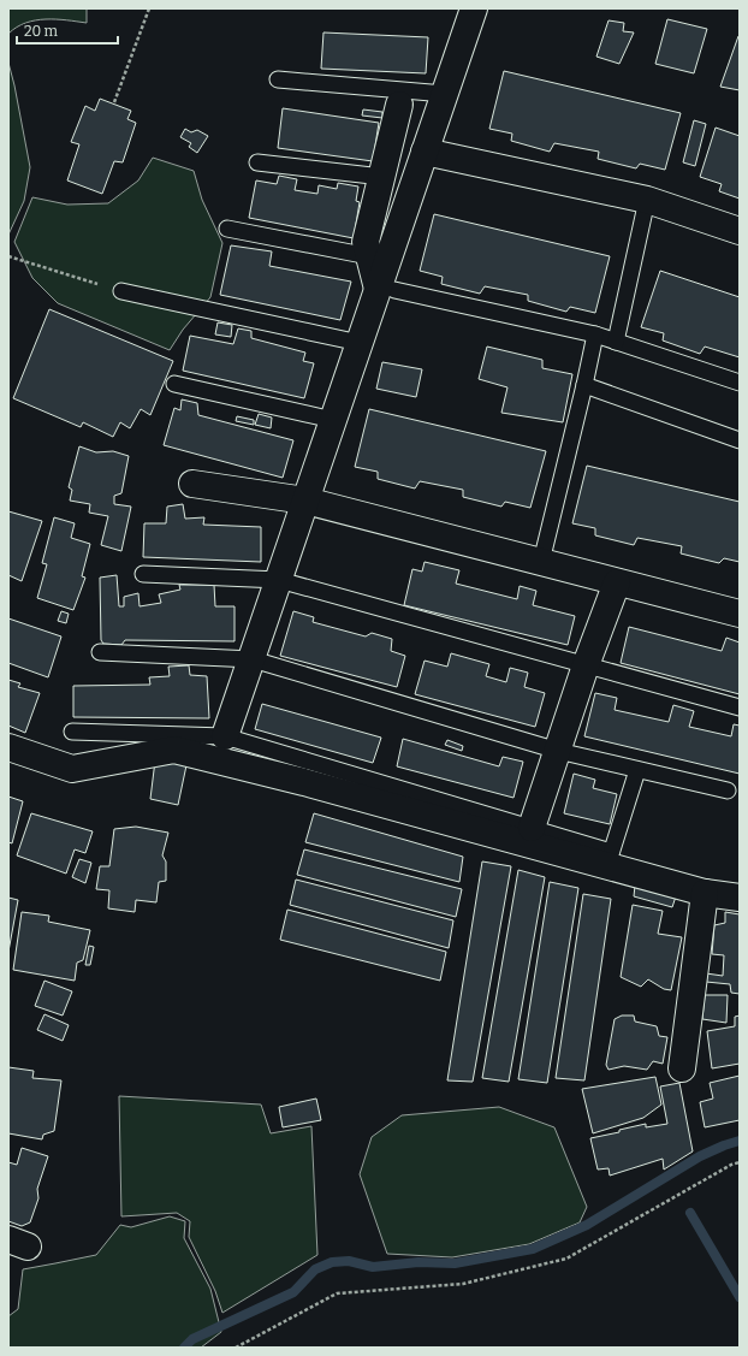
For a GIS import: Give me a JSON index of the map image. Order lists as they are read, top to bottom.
{
  "scale_bar": "20 m"
}
